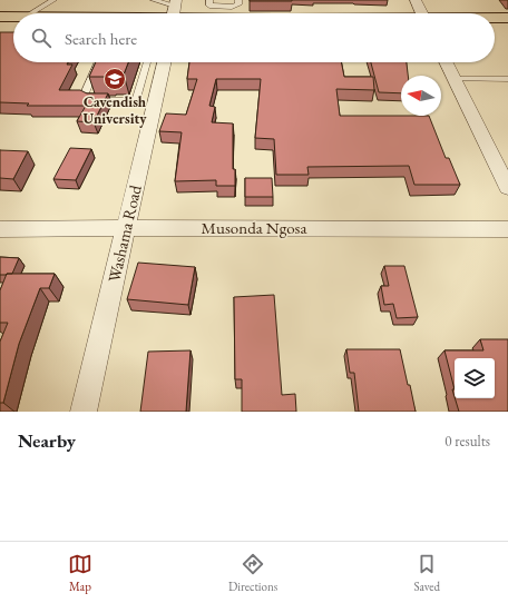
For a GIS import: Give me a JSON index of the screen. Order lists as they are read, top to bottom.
{
  "streets": {
    "street": ["Musonda Ngosa", "Washama Road"]
  },
  "crossings": [
    ["Musonda Ngosa", "Washama Road"]
  ],
  "places": {
    "school or university": ["Cavendish University"]
  },
  "north": "left",
  "page": {
    "search": "Search here",
    "heading": ["Nearby", "0 results"],
    "nav": ["Map", "Directions", "Saved"]
  }
}
